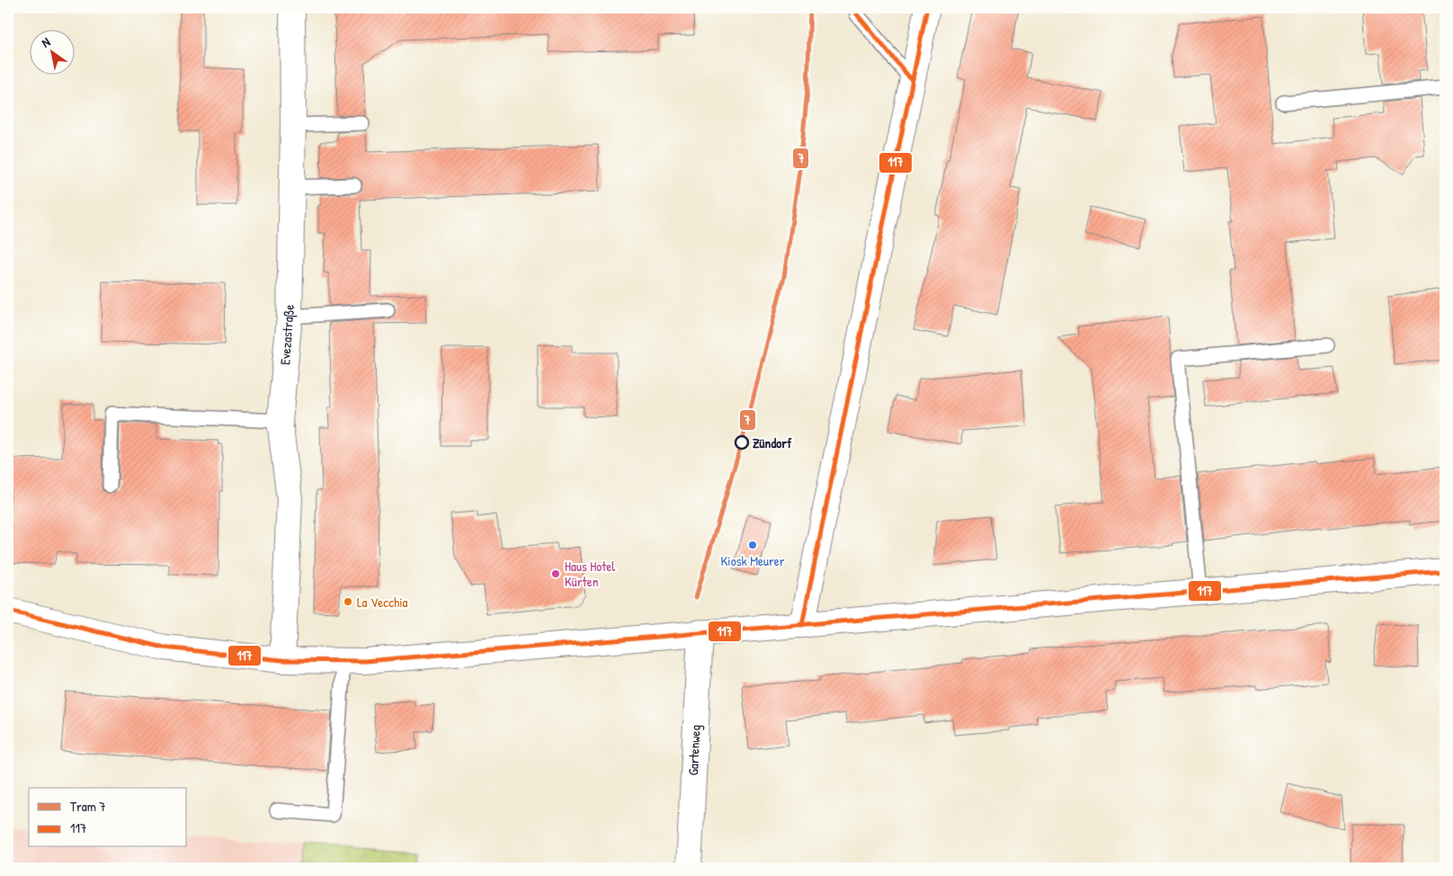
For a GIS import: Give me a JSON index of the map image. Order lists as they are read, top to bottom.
{
  "streets": {
    "street": ["Evezastraße", "Gartenweg"]
  },
  "places": [
    "Zündorf",
    "Kiosk Meurer",
    "Haus Hotel Kürten",
    "La Vecchia"
  ],
  "lines": ["tram line 7", "transit line 117"],
  "legend": ["Tram 7", "117"],
  "north": "top left"
}
